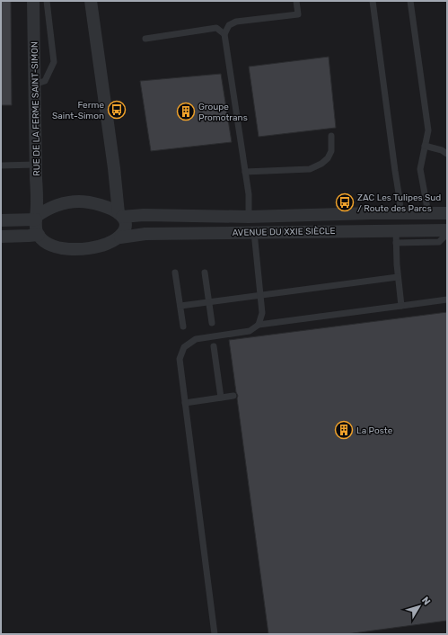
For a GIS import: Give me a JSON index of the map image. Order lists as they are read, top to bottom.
{
  "streets": {
    "street": ["RUE DE LA FERME SAINT-SIMON", "AVENUE DU XXIE SIÈCLE"]
  },
  "crossings": [
    ["RUE DE LA FERME SAINT-SIMON", "AVENUE DU XXIE SIÈCLE"]
  ],
  "places": {
    "bus stop": ["Ferme Saint-Simon", "ZAC Les Tulipes Sud / Route des Parcs"],
    "building": ["Groupe Promotrans", "La Poste"]
  },
  "north": "top right"
}
